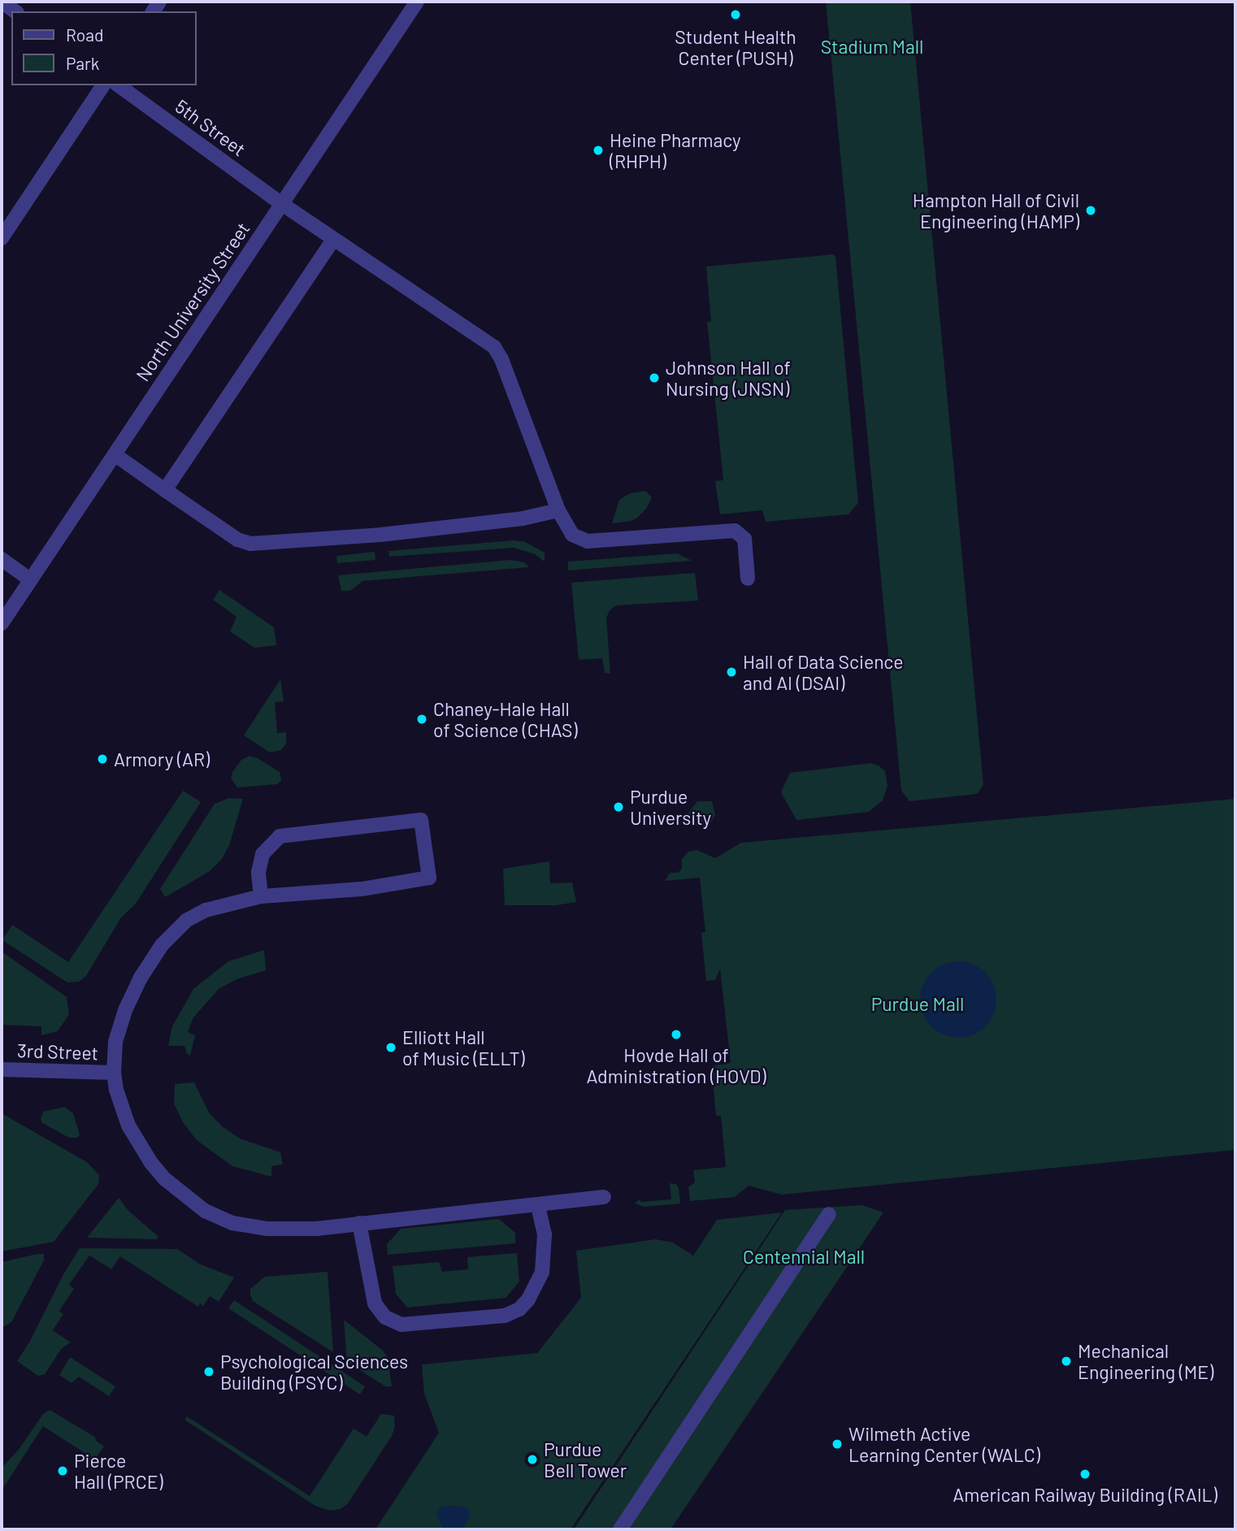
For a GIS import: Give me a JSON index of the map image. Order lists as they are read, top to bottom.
{
  "streets": {
    "street": ["5th Street", "North University Street", "3rd Street"]
  },
  "crossings": [
    ["5th Street", "North University Street"]
  ],
  "parks": ["Stadium Mall", "Purdue Mall", "Centennial Mall"],
  "places": [
    "Student Health Center (PUSH)",
    "Heine Pharmacy (RHPH)",
    "Hampton Hall of Civil Engineering (HAMP)",
    "Johnson Hall of Nursing (JNSN)",
    "Hall of Data Science and AI (DSAI)",
    "Chaney-Hale Hall of Science (CHAS)",
    "Armory (AR)",
    "Purdue University",
    "Hovde Hall of Administration (HOVD)",
    "Elliott Hall of Music (ELLT)",
    "Mechanical Engineering (ME)",
    "Psychological Sciences Building (PSYC)",
    "Wilmeth Active Learning Center (WALC)",
    "Purdue Bell Tower",
    "Pierce Hall (PRCE)",
    "American Railway Building (RAIL)"
  ],
  "legend": ["Road", "Park"]
}
